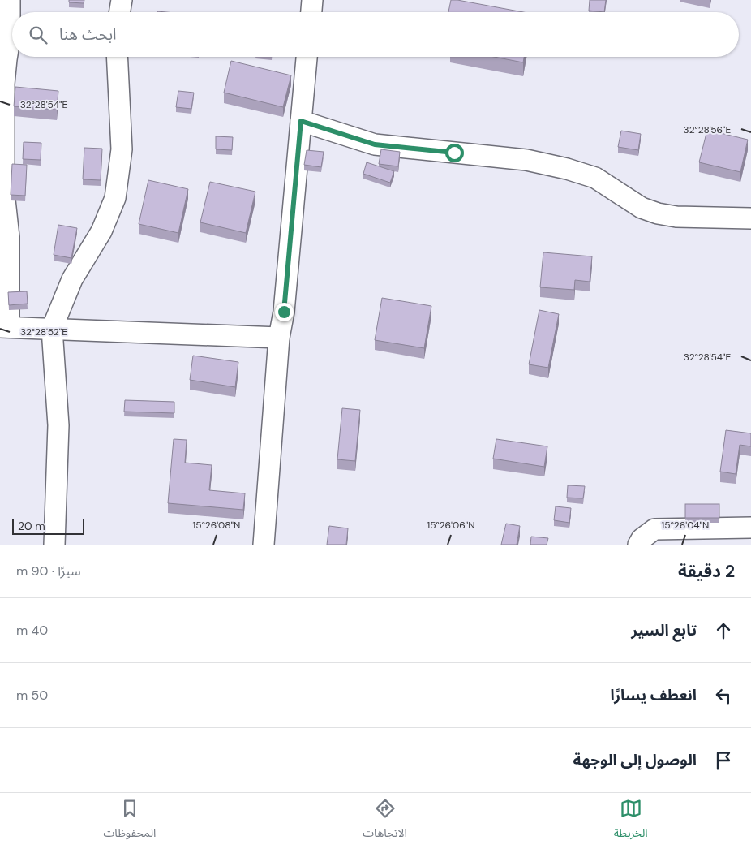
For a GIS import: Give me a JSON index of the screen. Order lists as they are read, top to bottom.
{
  "scale_bar": "20 m",
  "page": {
    "search": "ابحث هنا",
    "scale": "20 m",
    "heading": ["2 دقيقة", "سيرًا · 90 m"],
    "list": [
      ["تابع السير", "40 m"],
      ["انعطف يسارًا", "50 m"],
      "الوصول إلى الوجهة"
    ],
    "nav": ["الخريطة", "الاتجاهات", "المحفوظات"]
  },
  "coordinates": [
    "32°28'54\"E",
    "32°28'56\"E",
    "32°28'52\"E",
    "15°26'08\"N",
    "15°26'06\"N",
    "15°26'04\"N"
  ]
}
